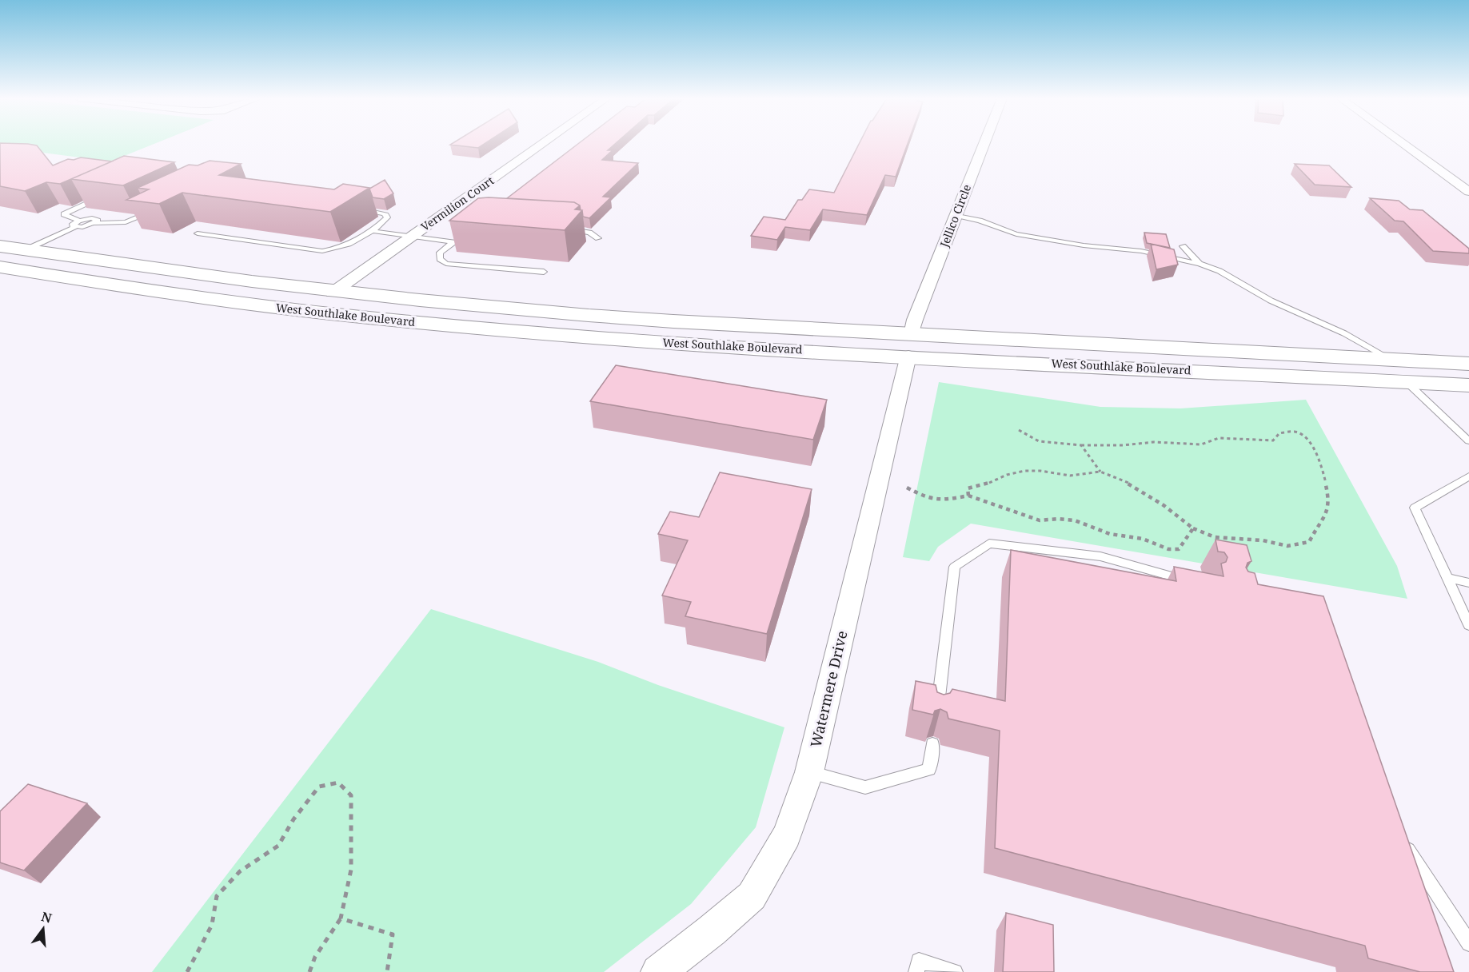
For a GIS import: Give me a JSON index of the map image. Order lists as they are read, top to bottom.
{
  "streets": {
    "main road": ["West Southlake Boulevard"],
    "street": ["Vermilion Court", "Jellico Circle", "Watermere Drive"]
  },
  "crossings": [
    ["Vermilion Court", "West Southlake Boulevard"],
    ["Jellico Circle", "West Southlake Boulevard"],
    ["Jellico Circle", "Watermere Drive"],
    ["West Southlake Boulevard", "Watermere Drive"]
  ],
  "north": "top"
}
